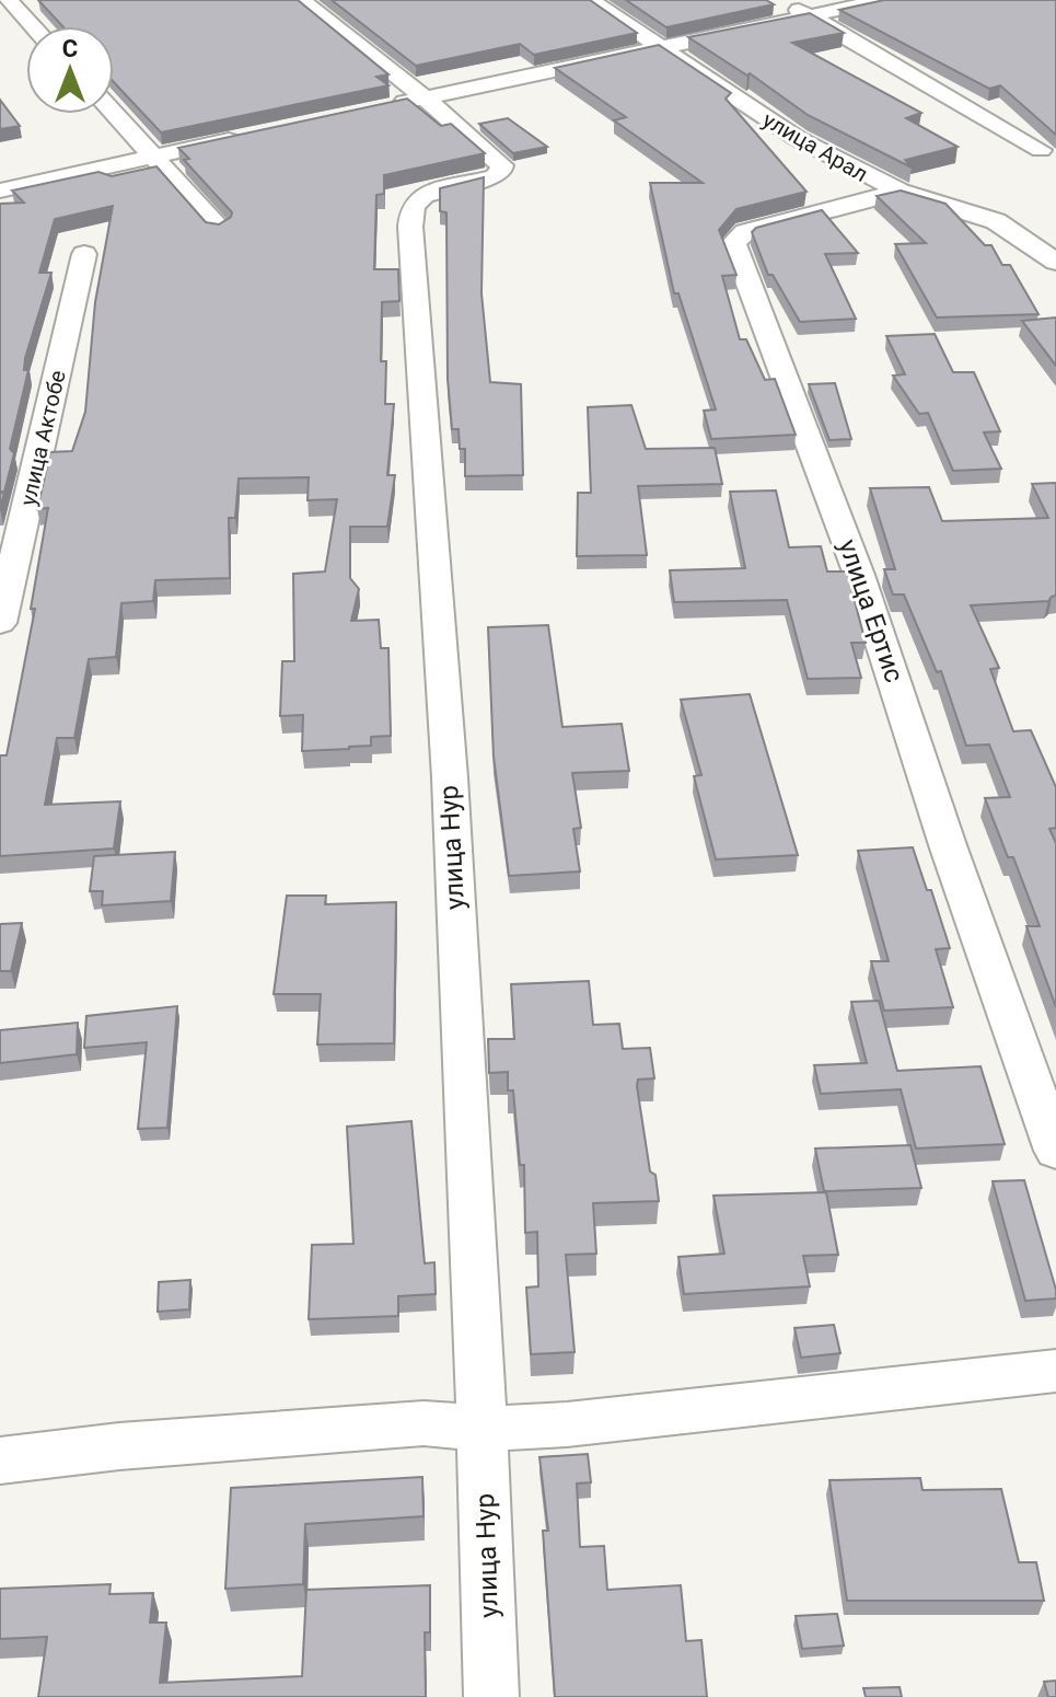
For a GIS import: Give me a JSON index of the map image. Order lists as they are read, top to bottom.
{
  "streets": {
    "street": [
      "улица Арал",
      "улица Актобе",
      "улица Ертис",
      "улица Нур"
    ]
  },
  "crossings": [
    ["улица Арал", "улица Ертис"]
  ],
  "north": "top"
}
